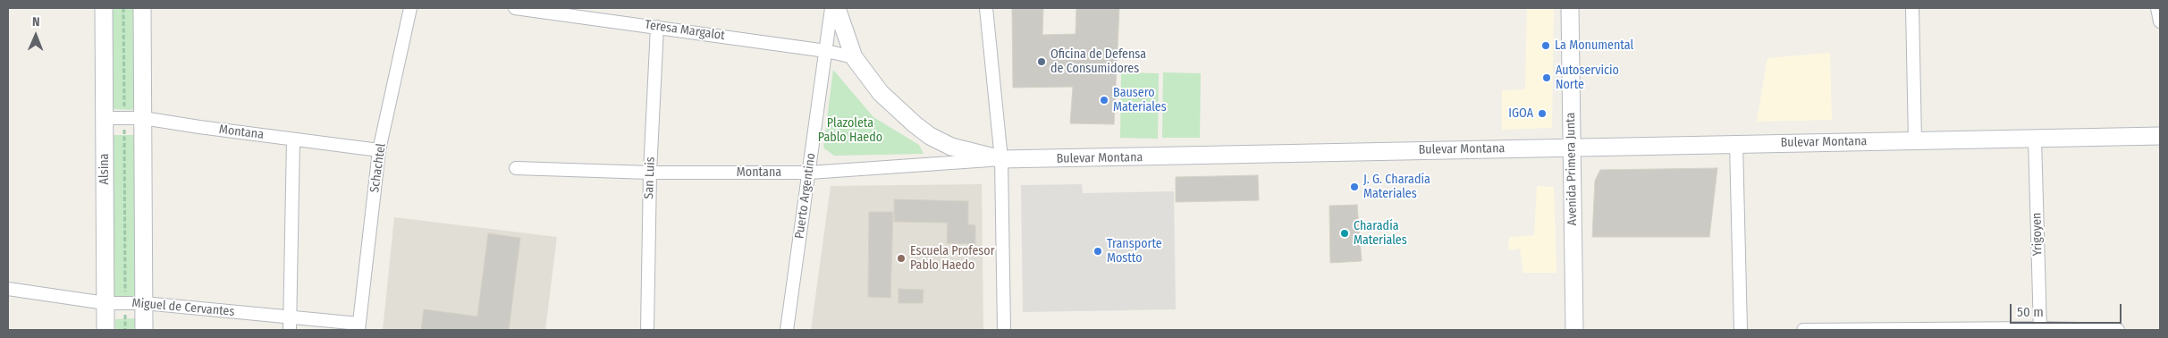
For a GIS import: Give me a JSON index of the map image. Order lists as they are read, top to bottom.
{
  "streets": {
    "main road": ["Bulevar Montana", "Alsina", "Avenida Primera Junta"],
    "street": [
      "Teresa Margalot",
      "Montana",
      "Schachtel",
      "San Luis",
      "Puerto Argentino",
      "Yrigoyen",
      "Miguel de Cervantes"
    ]
  },
  "crossings": [
    ["Teresa Margalot", "Bulevar Montana"],
    ["Teresa Margalot", "San Luis"],
    ["Teresa Margalot", "Puerto Argentino"],
    ["Montana", "Bulevar Montana"],
    ["Montana", "Schachtel"],
    ["Montana", "Alsina"],
    ["Montana", "San Luis"],
    ["Montana", "Puerto Argentino"],
    ["Bulevar Montana", "Avenida Primera Junta"],
    ["Bulevar Montana", "Yrigoyen"],
    ["Schachtel", "Miguel de Cervantes"],
    ["Alsina", "Miguel de Cervantes"]
  ],
  "parks": ["Plazoleta Pablo Haedo"],
  "places": [
    "La Monumental",
    "Oficina de Defensa de Consumidores",
    "Autoservicio Norte",
    "Bausero Materiales",
    "IGOA",
    "J. G. Charadía Materiales",
    "Charadía Materiales",
    "Transporte Mostto",
    "Escuela Profesor Pablo Haedo"
  ],
  "scale_bar": "50 m",
  "north": "top"
}
